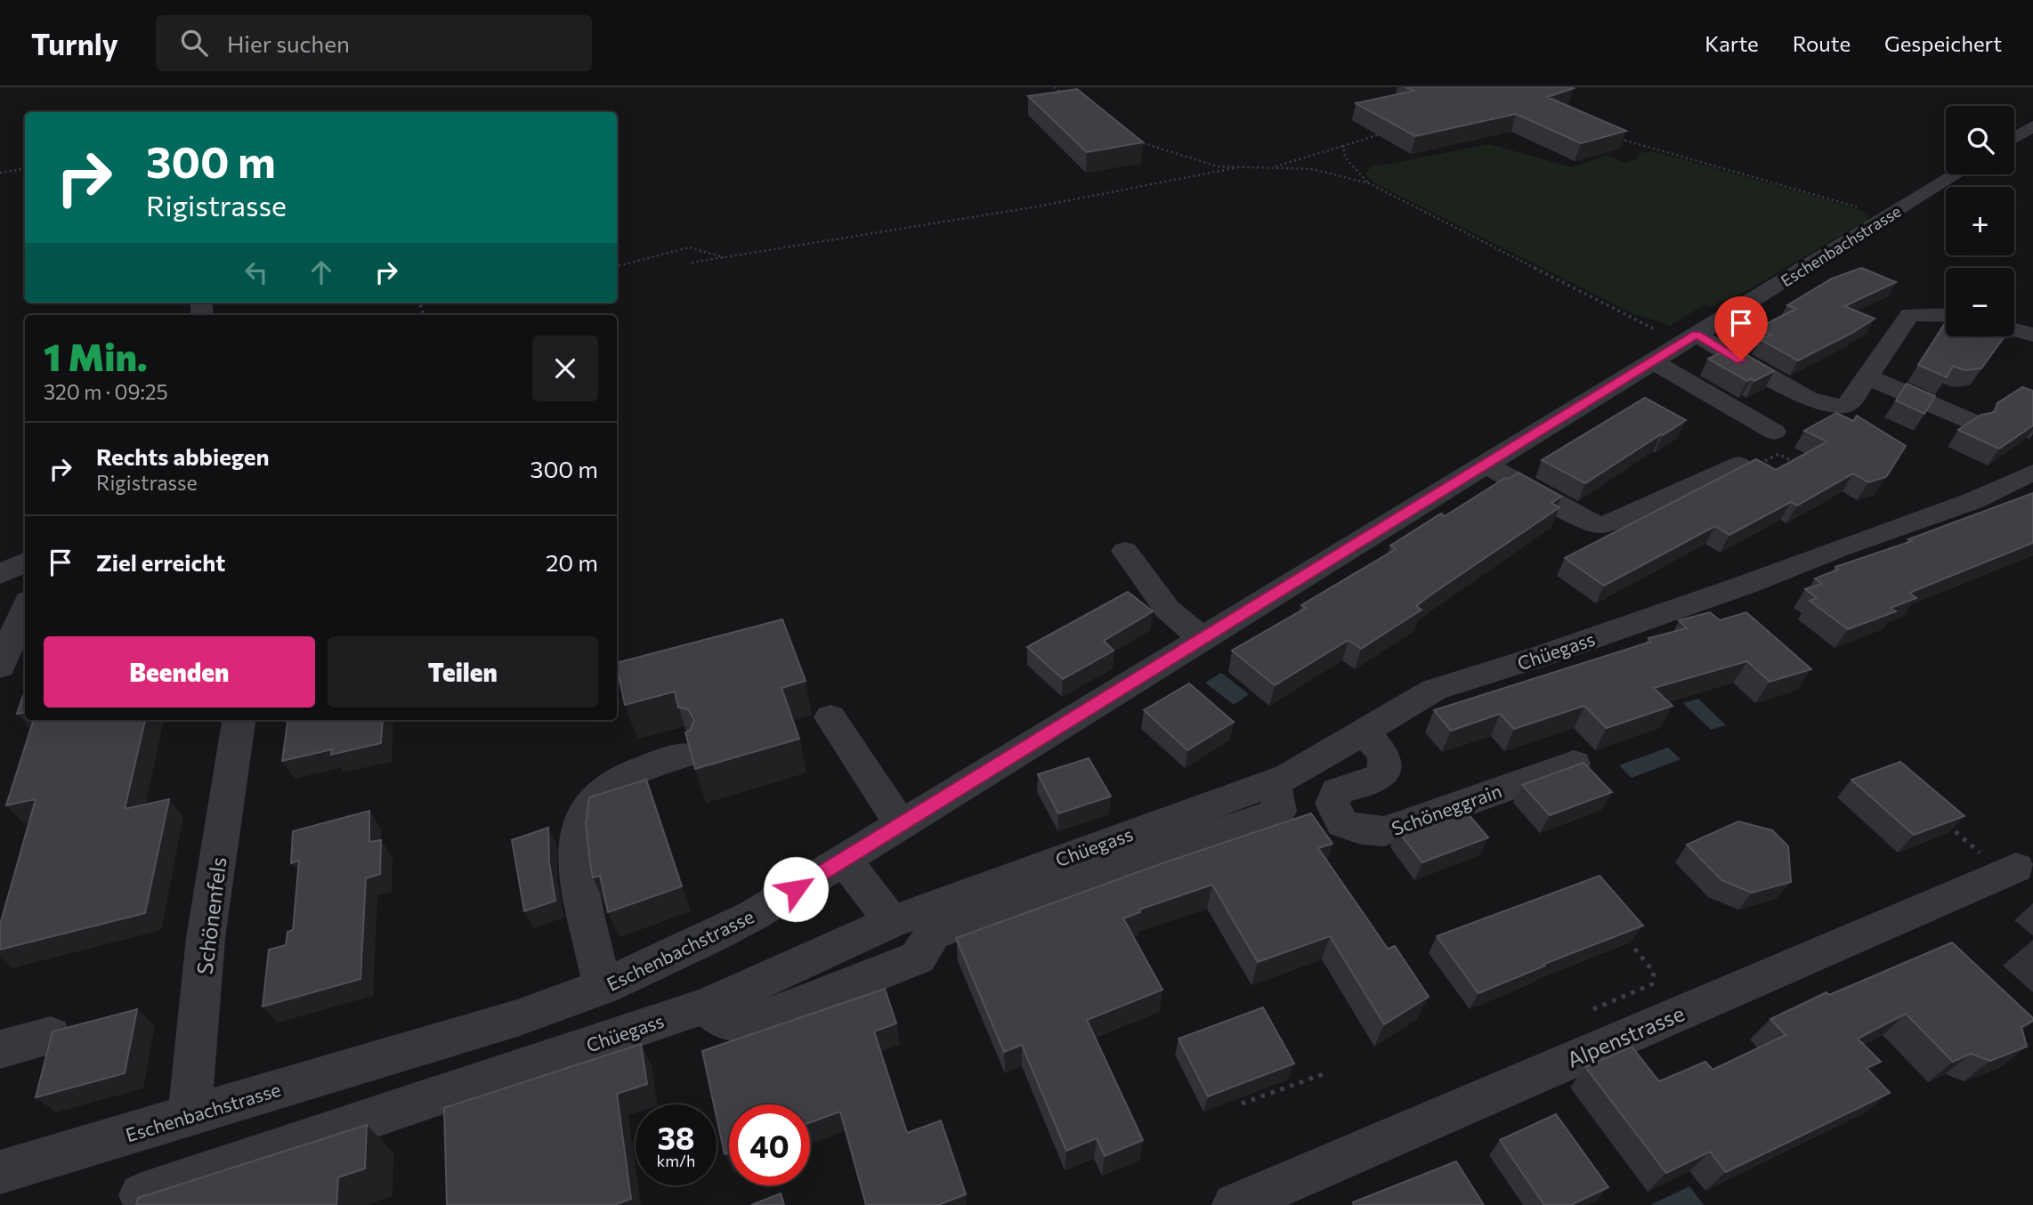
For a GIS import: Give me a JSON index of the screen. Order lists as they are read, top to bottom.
{
  "streets": {
    "street": [
      "Eschenbachstrasse",
      "Chüegass",
      "Schöneggrain",
      "Schönenfels",
      "Alpenstrasse"
    ]
  },
  "crossings": [
    ["Eschenbachstrasse", "Schönenfels"],
    ["Chüegass", "Schöneggrain"]
  ],
  "page": {
    "header": "Turnly",
    "search": "Hier suchen",
    "nav": ["Karte", "Route", "Gespeichert"],
    "map_buttons": ["+", "−"],
    "turn": ["300 m", "Rigistrasse"],
    "heading": ["1 Min.", "320 m · 09:25"],
    "list": [
      {
        "name": "Rechts abbiegen",
        "note": "Rigistrasse",
        "value": "300 m"
      },
      {
        "name": "Ziel erreicht",
        "value": "20 m"
      }
    ],
    "buttons": ["Beenden", "Teilen"],
    "speed": "38 km/h",
    "limit": "40"
  }
}
